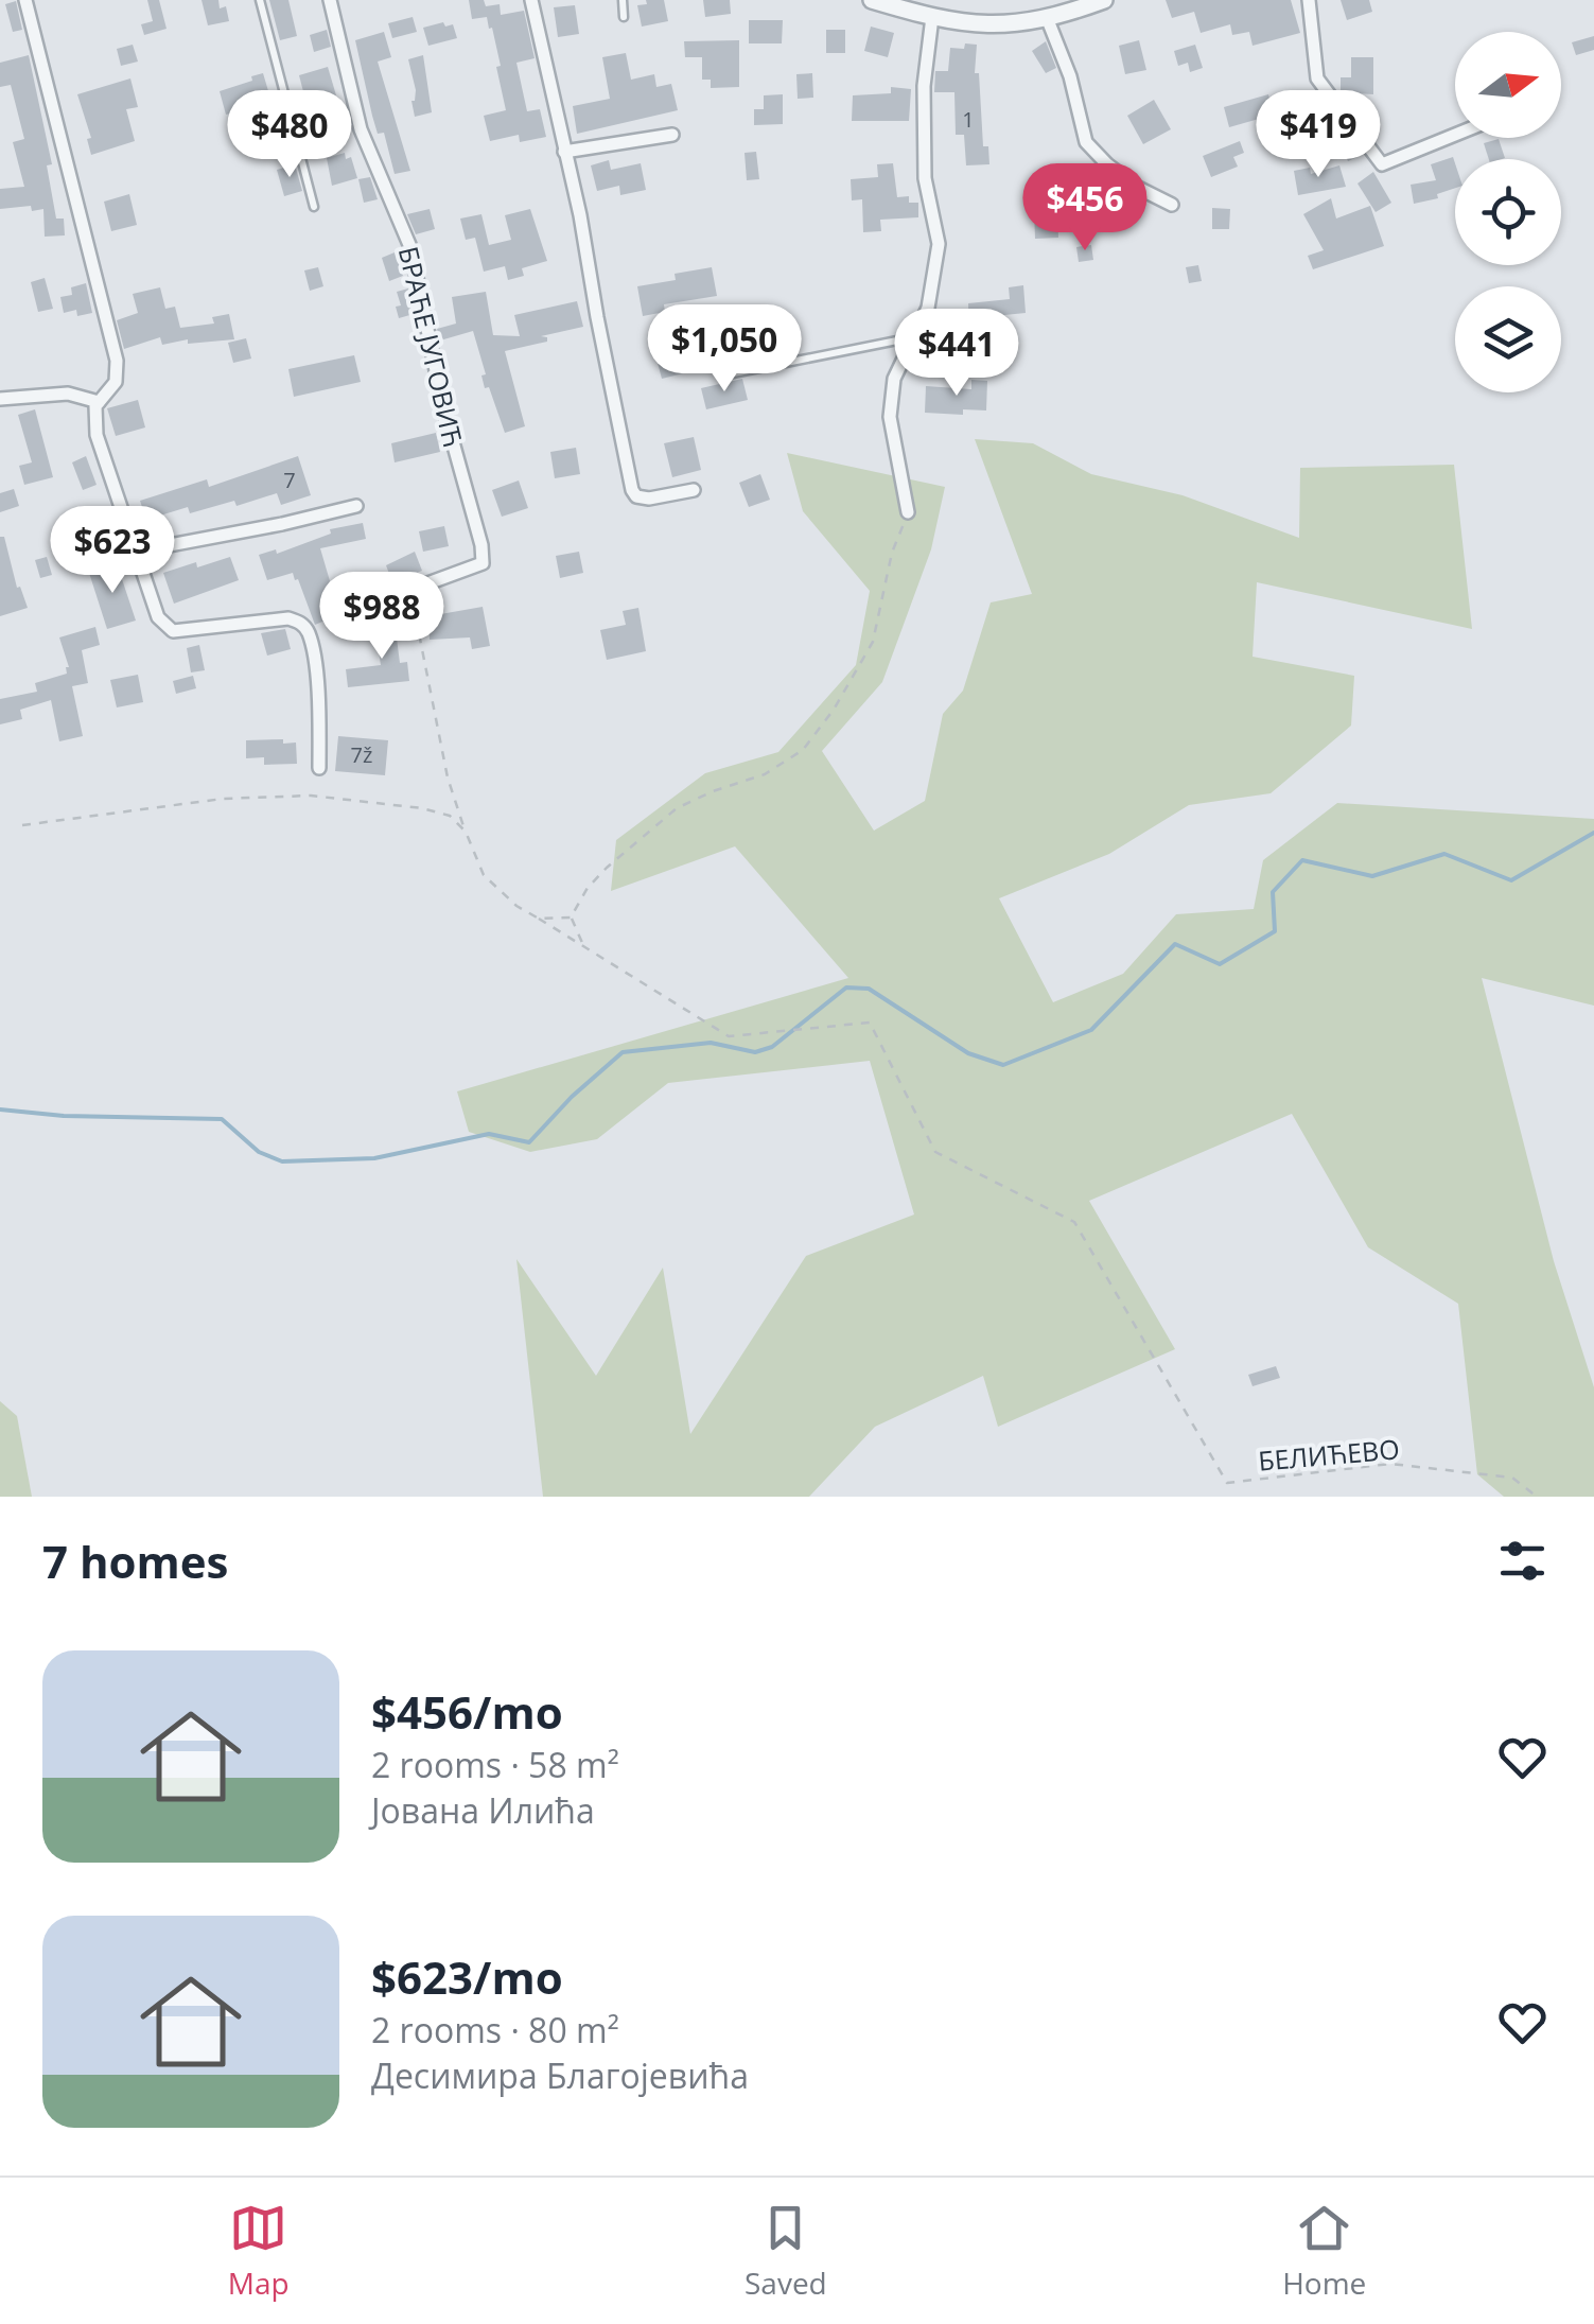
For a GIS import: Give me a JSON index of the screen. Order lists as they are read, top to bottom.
{
  "streets": {
    "street": ["БРАЋЕ ЈУГОВИЋ"],
    "path": ["БЕЛИЋЕВО"]
  },
  "house_numbers": ["1", "7", "7ž"],
  "north": "right",
  "page": {
    "price": [
      "$480",
      "$419",
      "$456",
      "$1,050",
      "$441",
      "$623",
      "$988"
    ],
    "heading": "7 homes",
    "list": [
      {
        "name": "$456/mo",
        "note": "2 rooms · 58 m² · Јована Илића"
      },
      {
        "name": "$623/mo",
        "note": "2 rooms · 80 m² · Десимира Благојевића"
      }
    ],
    "tabs": ["Map", "Saved", "Home"]
  }
}
